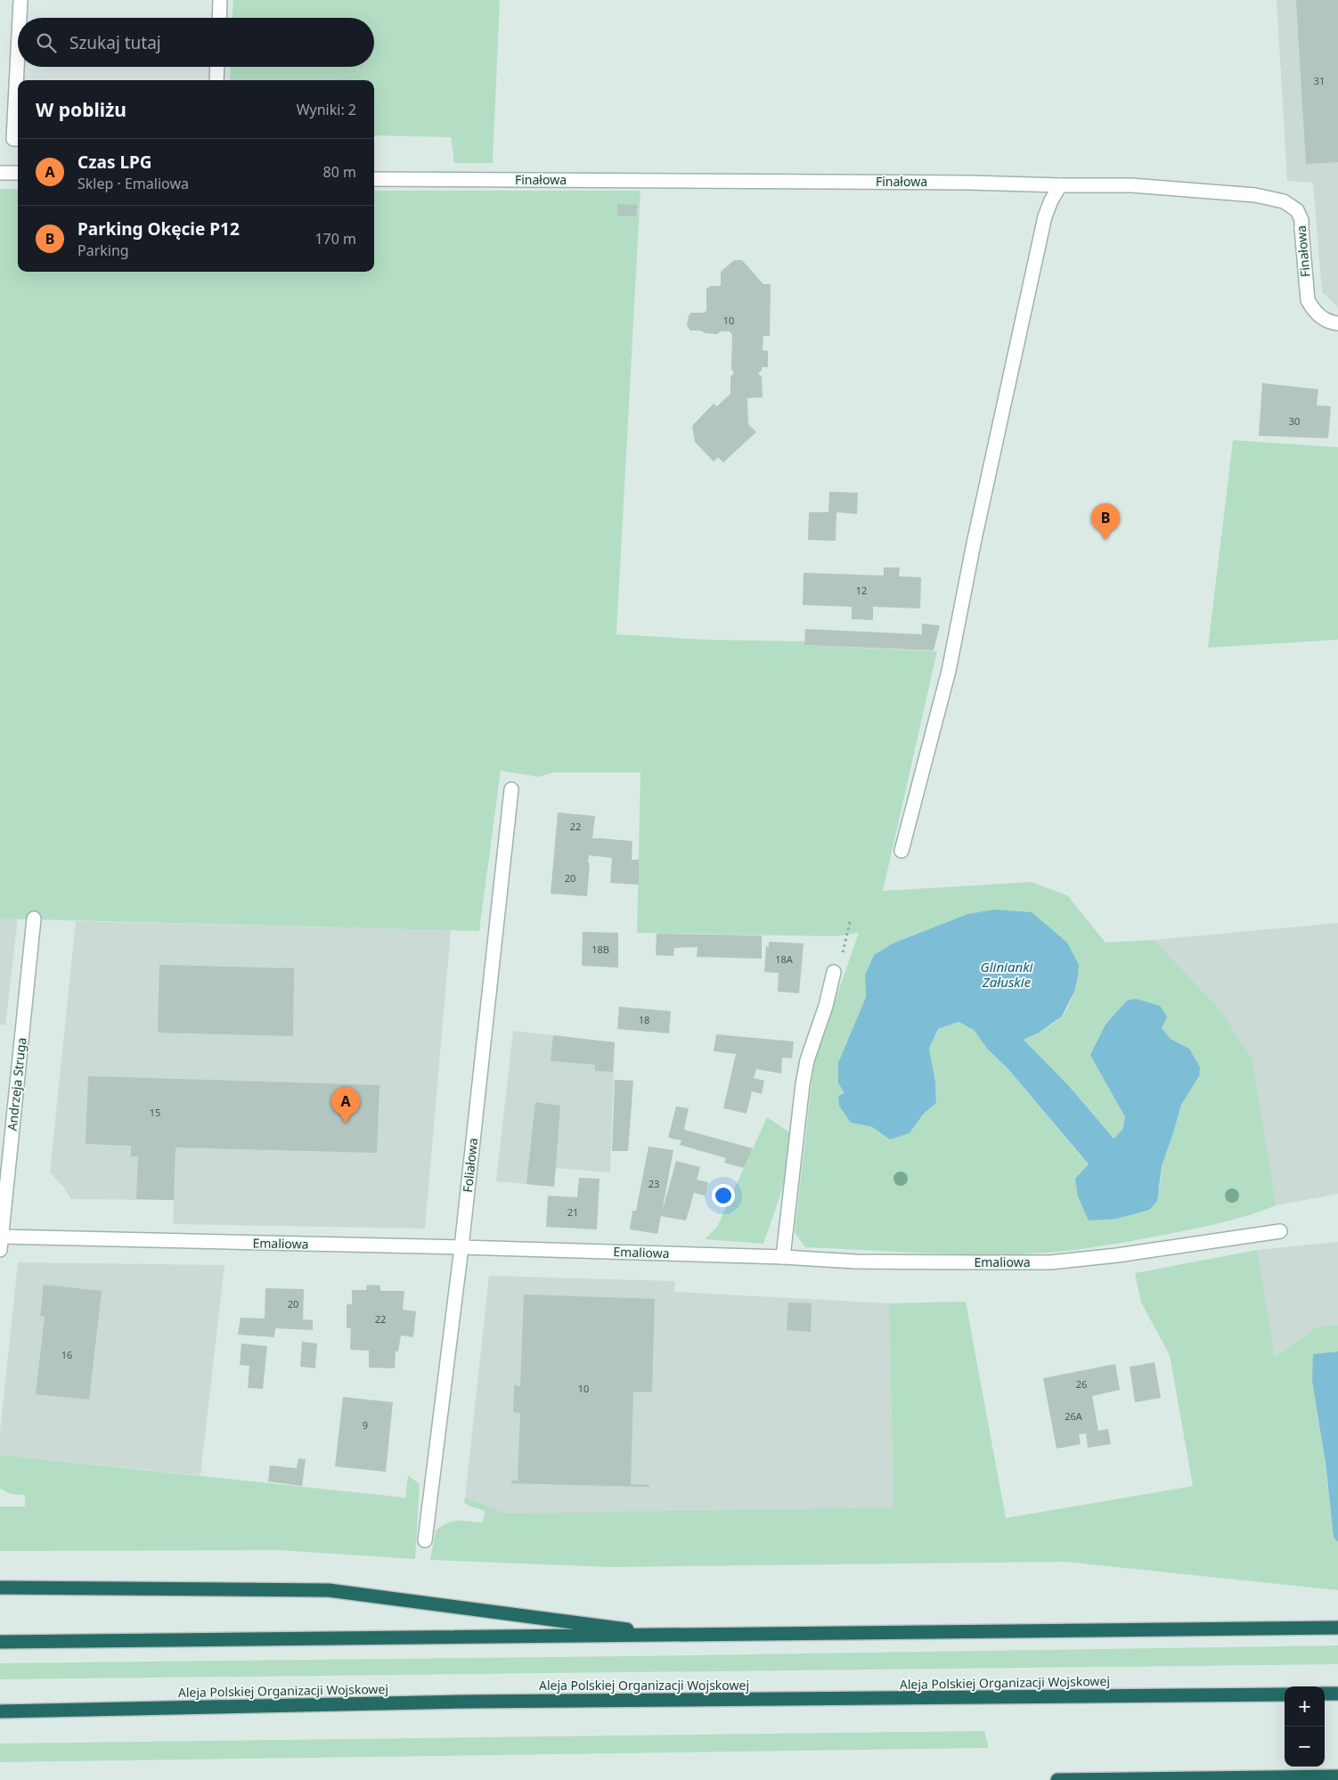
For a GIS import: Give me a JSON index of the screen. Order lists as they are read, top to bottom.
{
  "streets": {
    "highway": ["Aleja Polskiej Organizacji Wojskowej"],
    "street": [
      "Finałowa",
      "Andrzeja Struga",
      "Foliałowa",
      "Emaliowa"
    ]
  },
  "crossings": [
    ["Andrzeja Struga", "Emaliowa"],
    ["Foliałowa", "Emaliowa"]
  ],
  "water": ["Glinianki Załuskie"],
  "house_numbers": [
    "31",
    "10",
    "30",
    "12",
    "22",
    "20",
    "18B",
    "18A",
    "18",
    "15",
    "23",
    "21",
    "20",
    "22",
    "16",
    "26",
    "10",
    "26A",
    "9"
  ],
  "page": {
    "search": "Szukaj tutaj",
    "heading": ["W pobliżu", "Wyniki: 2"],
    "list": [
      {
        "mark": "A",
        "name": "Czas LPG",
        "note": "Sklep · Emaliowa",
        "value": "80 m"
      },
      {
        "mark": "B",
        "name": "Parking Okęcie P12",
        "note": "Parking",
        "value": "170 m"
      }
    ],
    "pins": ["B", "A"],
    "map_buttons": ["+", "−"]
  }
}
